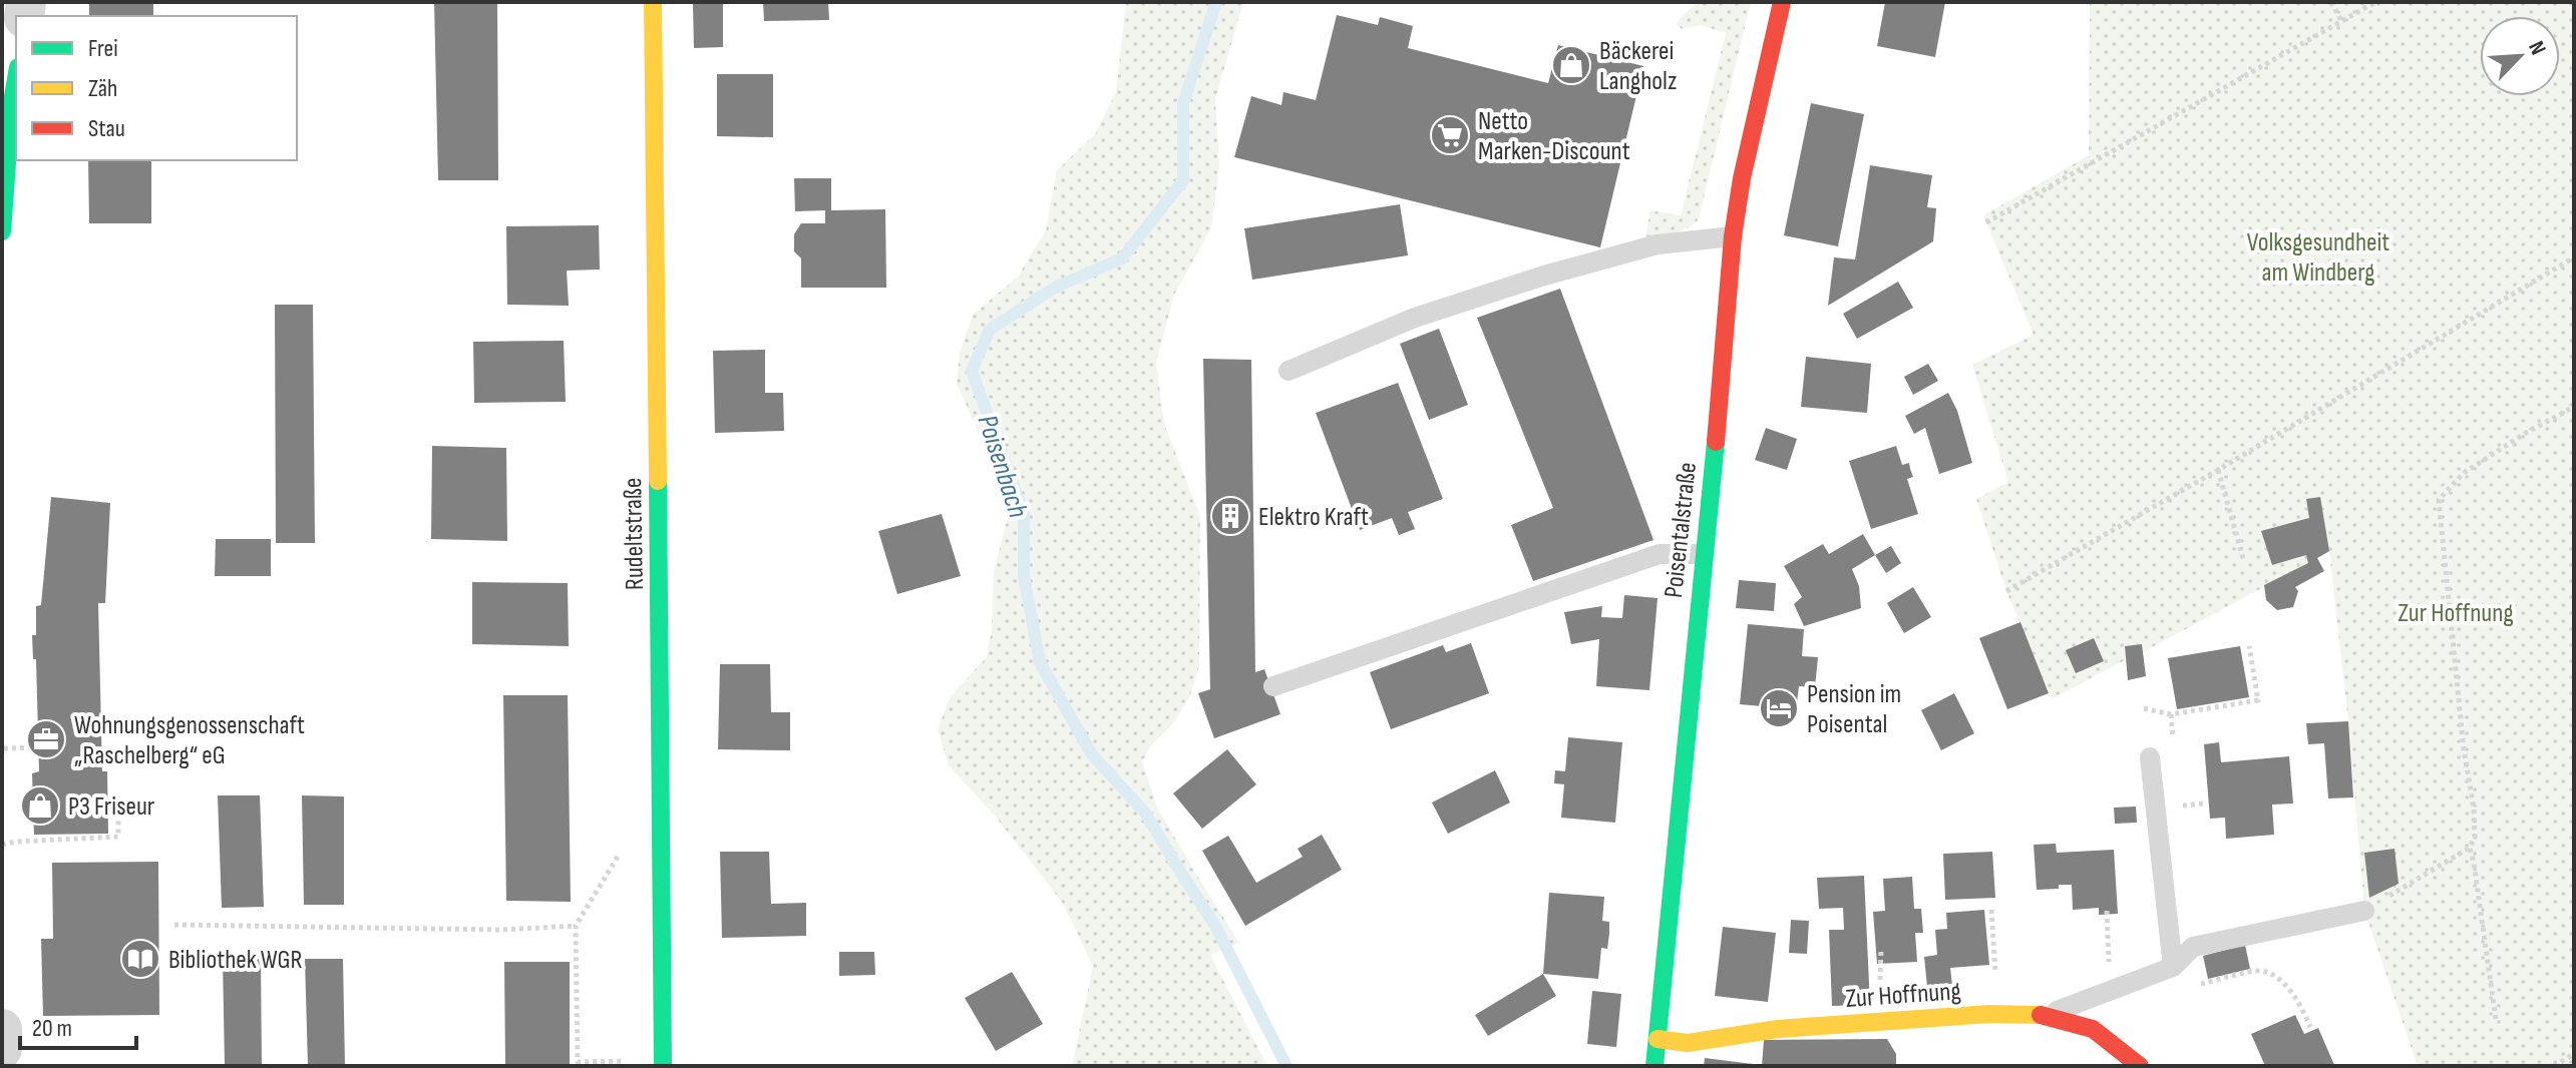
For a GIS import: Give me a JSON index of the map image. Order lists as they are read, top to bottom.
{
  "streets": {
    "street": ["Poisentalstraße", "Rudeltstraße", "Zur Hoffnung"]
  },
  "crossings": [
    ["Poisentalstraße", "Zur Hoffnung"]
  ],
  "water": ["Poisenbach"],
  "parks": ["Volksgesundheit am Windberg", "Zur Hoffnung"],
  "places": {
    "shop": ["Bäckerei Langholz", "P3 Friseur"],
    "supermarket": ["Netto Marken-Discount"],
    "building": ["Elektro Kraft"],
    "hotel": ["Pension im Poisental"],
    "office": ["Wohnungsgenossenschaft „Raschelberg“ eG"],
    "library": ["Bibliothek WGR"]
  },
  "legend": ["Frei", "Zäh", "Stau"],
  "scale_bar": "20 m",
  "north": "top right"
}
